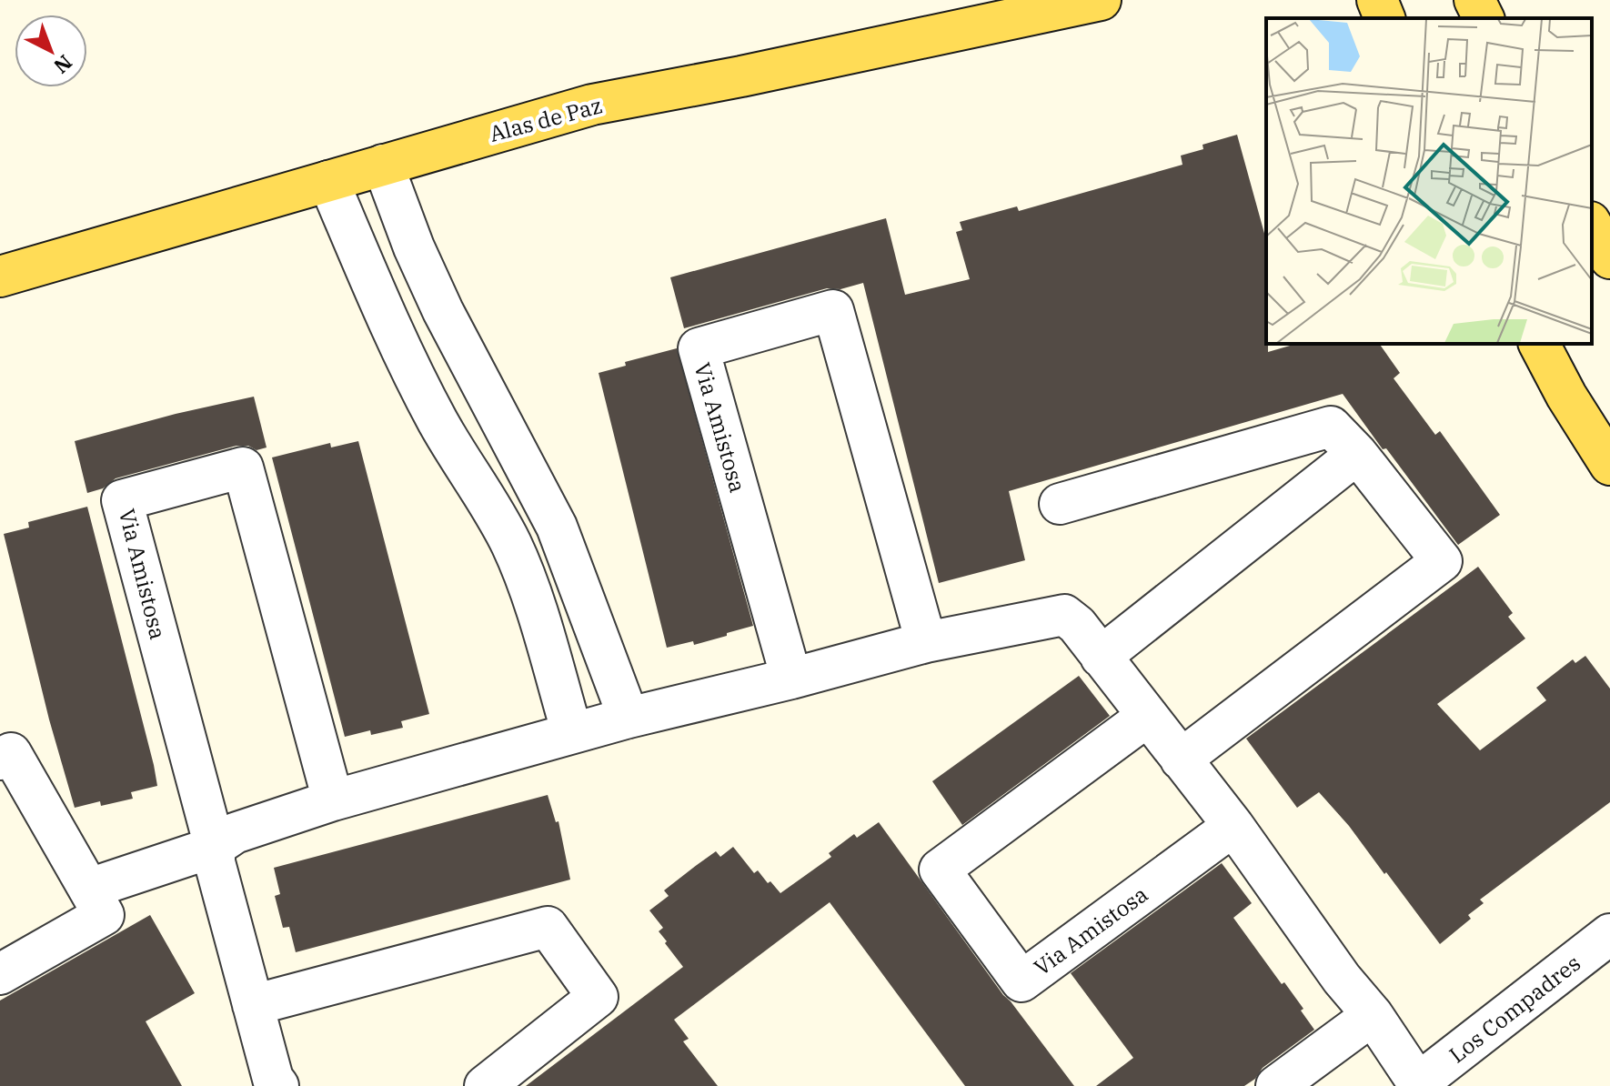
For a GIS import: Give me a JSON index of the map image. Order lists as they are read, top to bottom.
{
  "streets": {
    "main road": ["Alas de Paz"],
    "street": ["Via Amistosa", "Los Compadres"]
  },
  "north": "bottom right"
}
